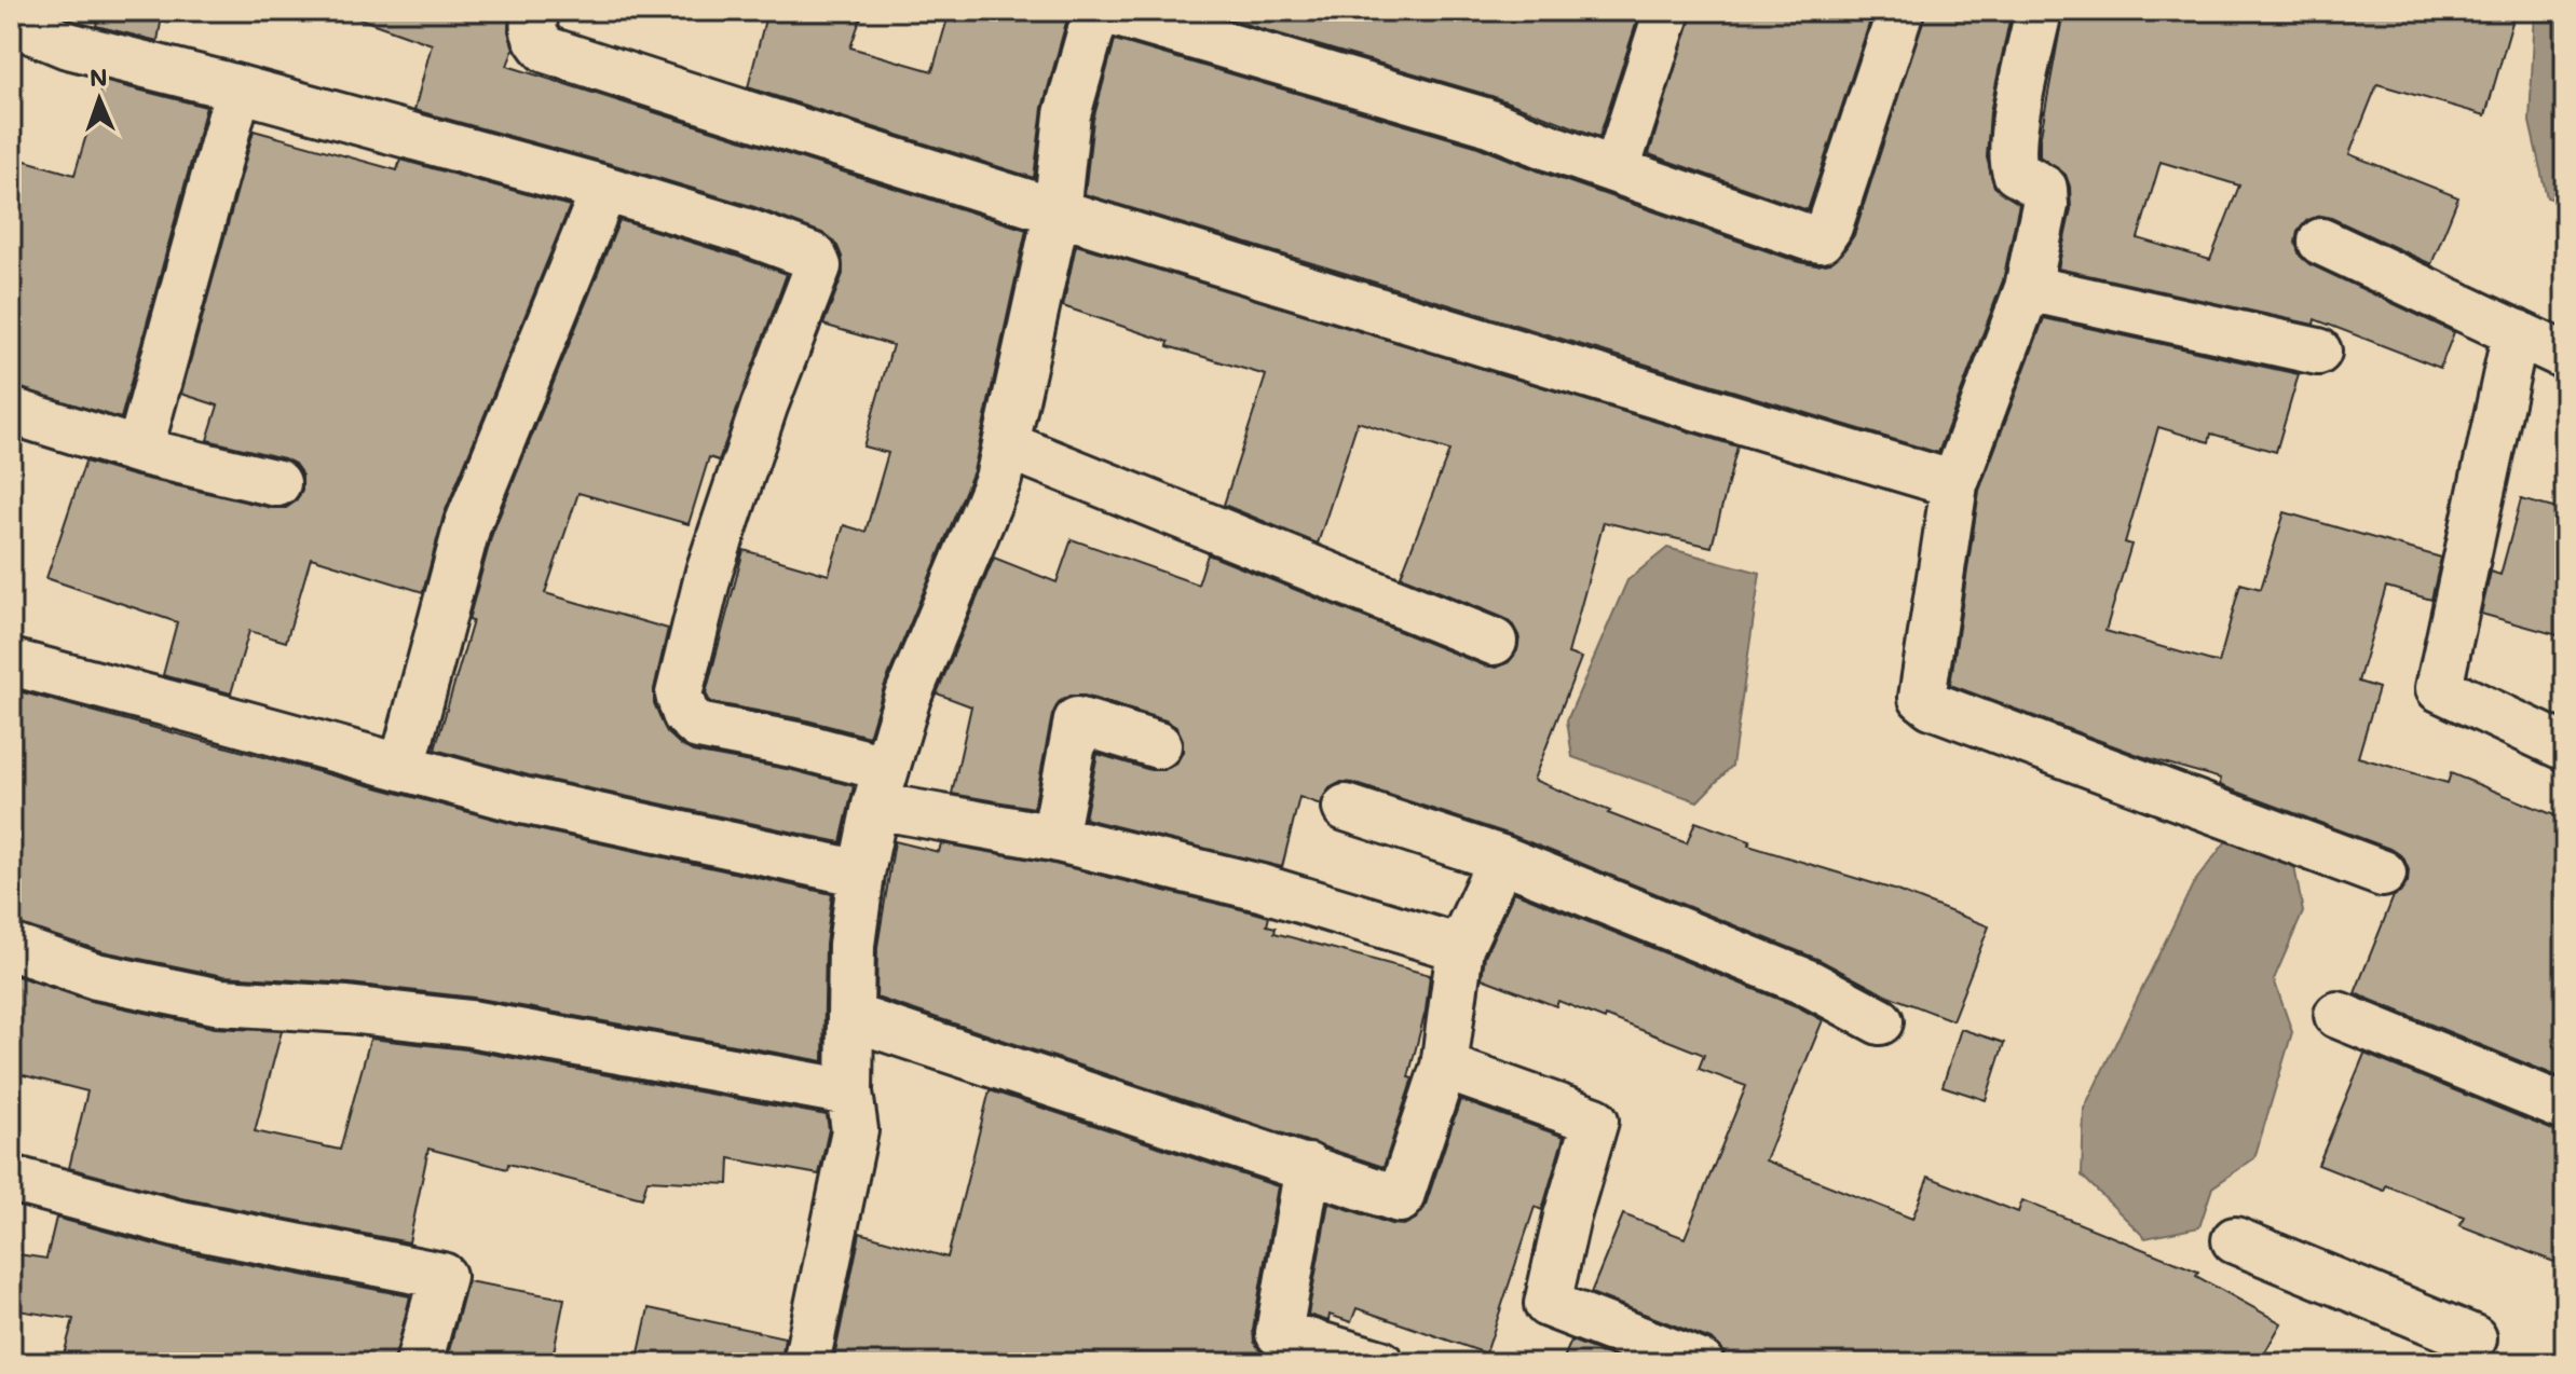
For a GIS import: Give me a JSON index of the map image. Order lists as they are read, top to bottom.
{
  "north": "top"
}
